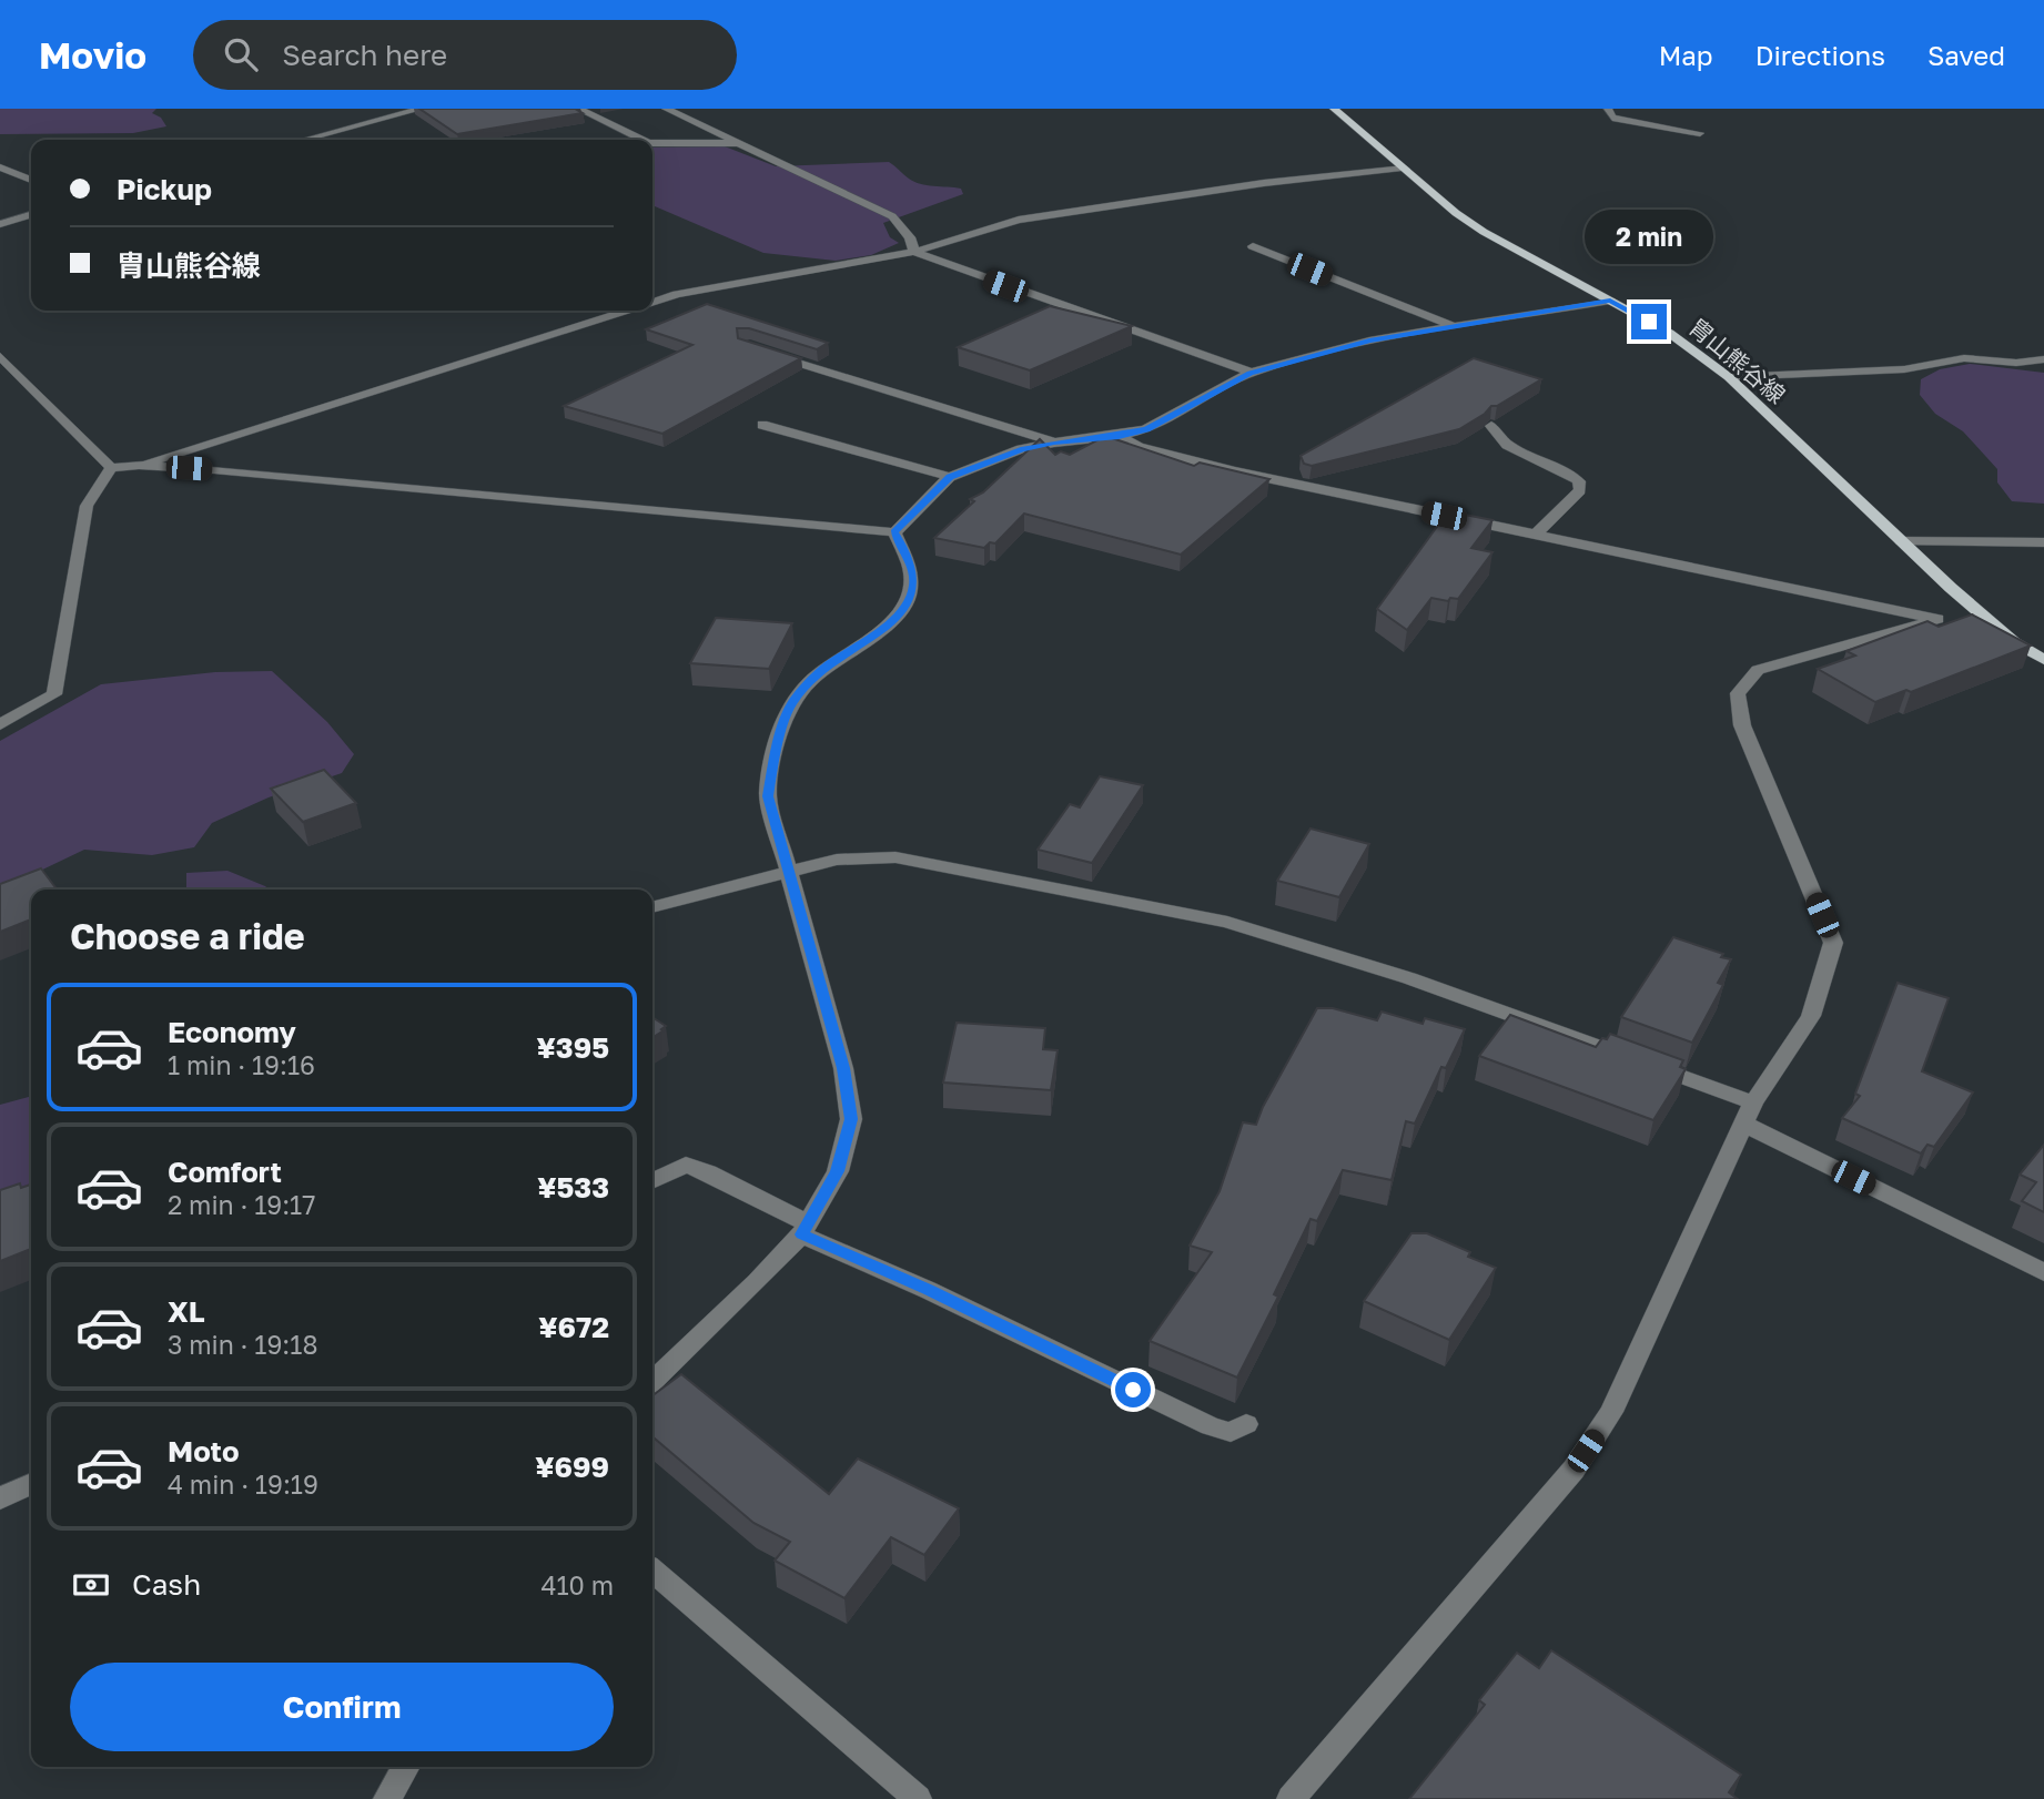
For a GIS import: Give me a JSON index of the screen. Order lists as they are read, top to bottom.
{
  "streets": {
    "main road": ["胄山熊谷線"]
  },
  "page": {
    "header": "Movio",
    "search": "Search here",
    "nav": ["Map", "Directions", "Saved"],
    "banner": ["Pickup", "胄山熊谷線"],
    "bubble": "2 min",
    "heading": "Choose a ride",
    "list": [
      {
        "name": "Economy",
        "note": "1 min · 19:16",
        "value": "¥395"
      },
      {
        "name": "Comfort",
        "note": "2 min · 19:17",
        "value": "¥533"
      },
      {
        "name": "XL",
        "note": "3 min · 19:18",
        "value": "¥672"
      },
      {
        "name": "Moto",
        "note": "4 min · 19:19",
        "value": "¥699"
      }
    ],
    "pay": ["Cash", "410 m"],
    "buttons": "Confirm"
  }
}
